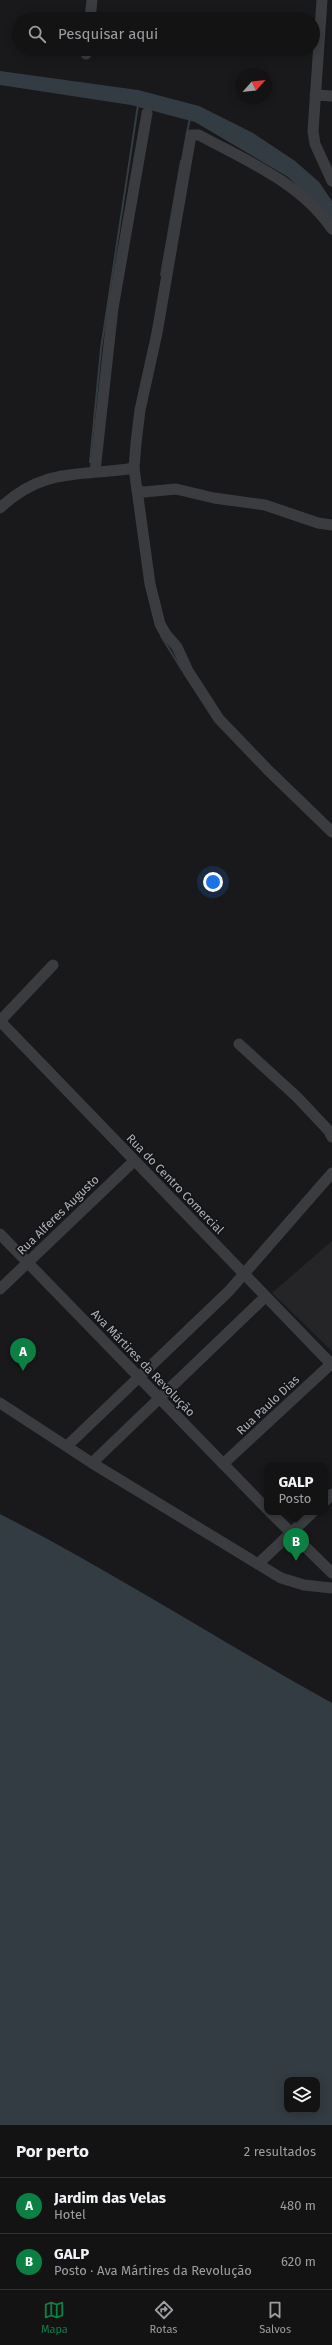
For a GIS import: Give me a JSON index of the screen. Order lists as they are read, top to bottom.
{
  "streets": {
    "street": [
      "Rua do Centro Comercial",
      "Rua Alferes Augusto",
      "Ava Mártires da Revolução",
      "Rua Paulo Dias"
    ]
  },
  "crossings": [
    ["Rua do Centro Comercial", "Rua Alferes Augusto"],
    ["Rua do Centro Comercial", "Rua Paulo Dias"],
    ["Rua Alferes Augusto", "Ava Mártires da Revolução"],
    ["Ava Mártires da Revolução", "Rua Paulo Dias"]
  ],
  "north": "top right",
  "page": {
    "search": "Pesquisar aqui",
    "pins": ["A", "B"],
    "popup": ["GALP", "Posto"],
    "heading": ["Por perto", "2 resultados"],
    "list": [
      {
        "mark": "A",
        "name": "Jardim das Velas",
        "note": "Hotel",
        "value": "480 m"
      },
      {
        "mark": "B",
        "name": "GALP",
        "note": "Posto · Ava Mártires da Revolução",
        "value": "620 m"
      }
    ],
    "nav": ["Mapa", "Rotas", "Salvos"]
  }
}
